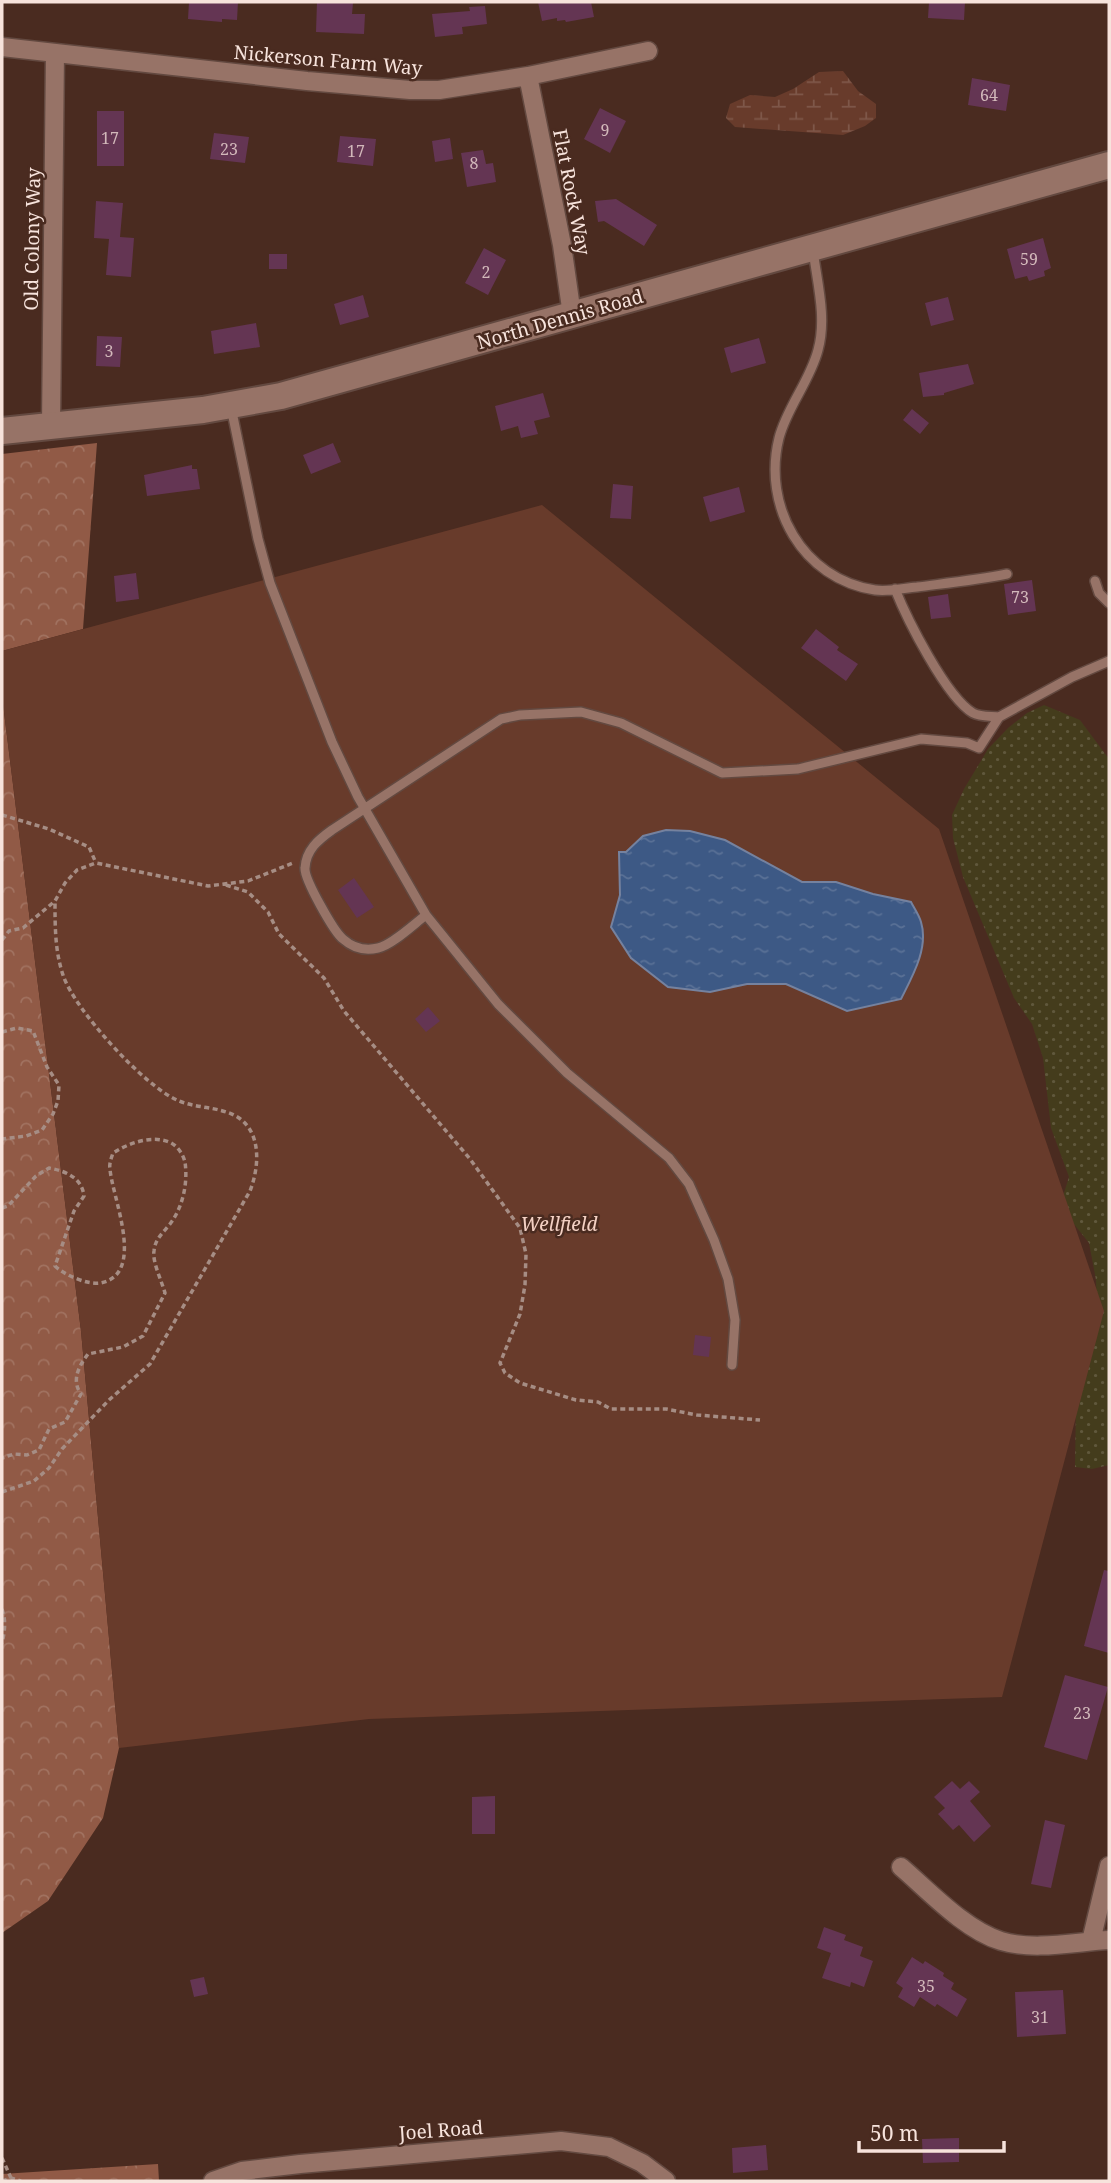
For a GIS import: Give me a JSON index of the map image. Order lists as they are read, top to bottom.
{
  "streets": {
    "main road": ["North Dennis Road"],
    "street": [
      "Nickerson Farm Way",
      "Flat Rock Way",
      "Old Colony Way",
      "Joel Road"
    ]
  },
  "crossings": [
    ["Nickerson Farm Way", "Flat Rock Way"],
    ["Nickerson Farm Way", "Old Colony Way"],
    ["Flat Rock Way", "North Dennis Road"],
    ["Old Colony Way", "North Dennis Road"]
  ],
  "parks": ["Wellfield"],
  "house_numbers": [
    "64",
    "9",
    "17",
    "23",
    "17",
    "8",
    "59",
    "2",
    "3",
    "73",
    "23",
    "35",
    "31"
  ],
  "scale_bar": "50 m"
}
